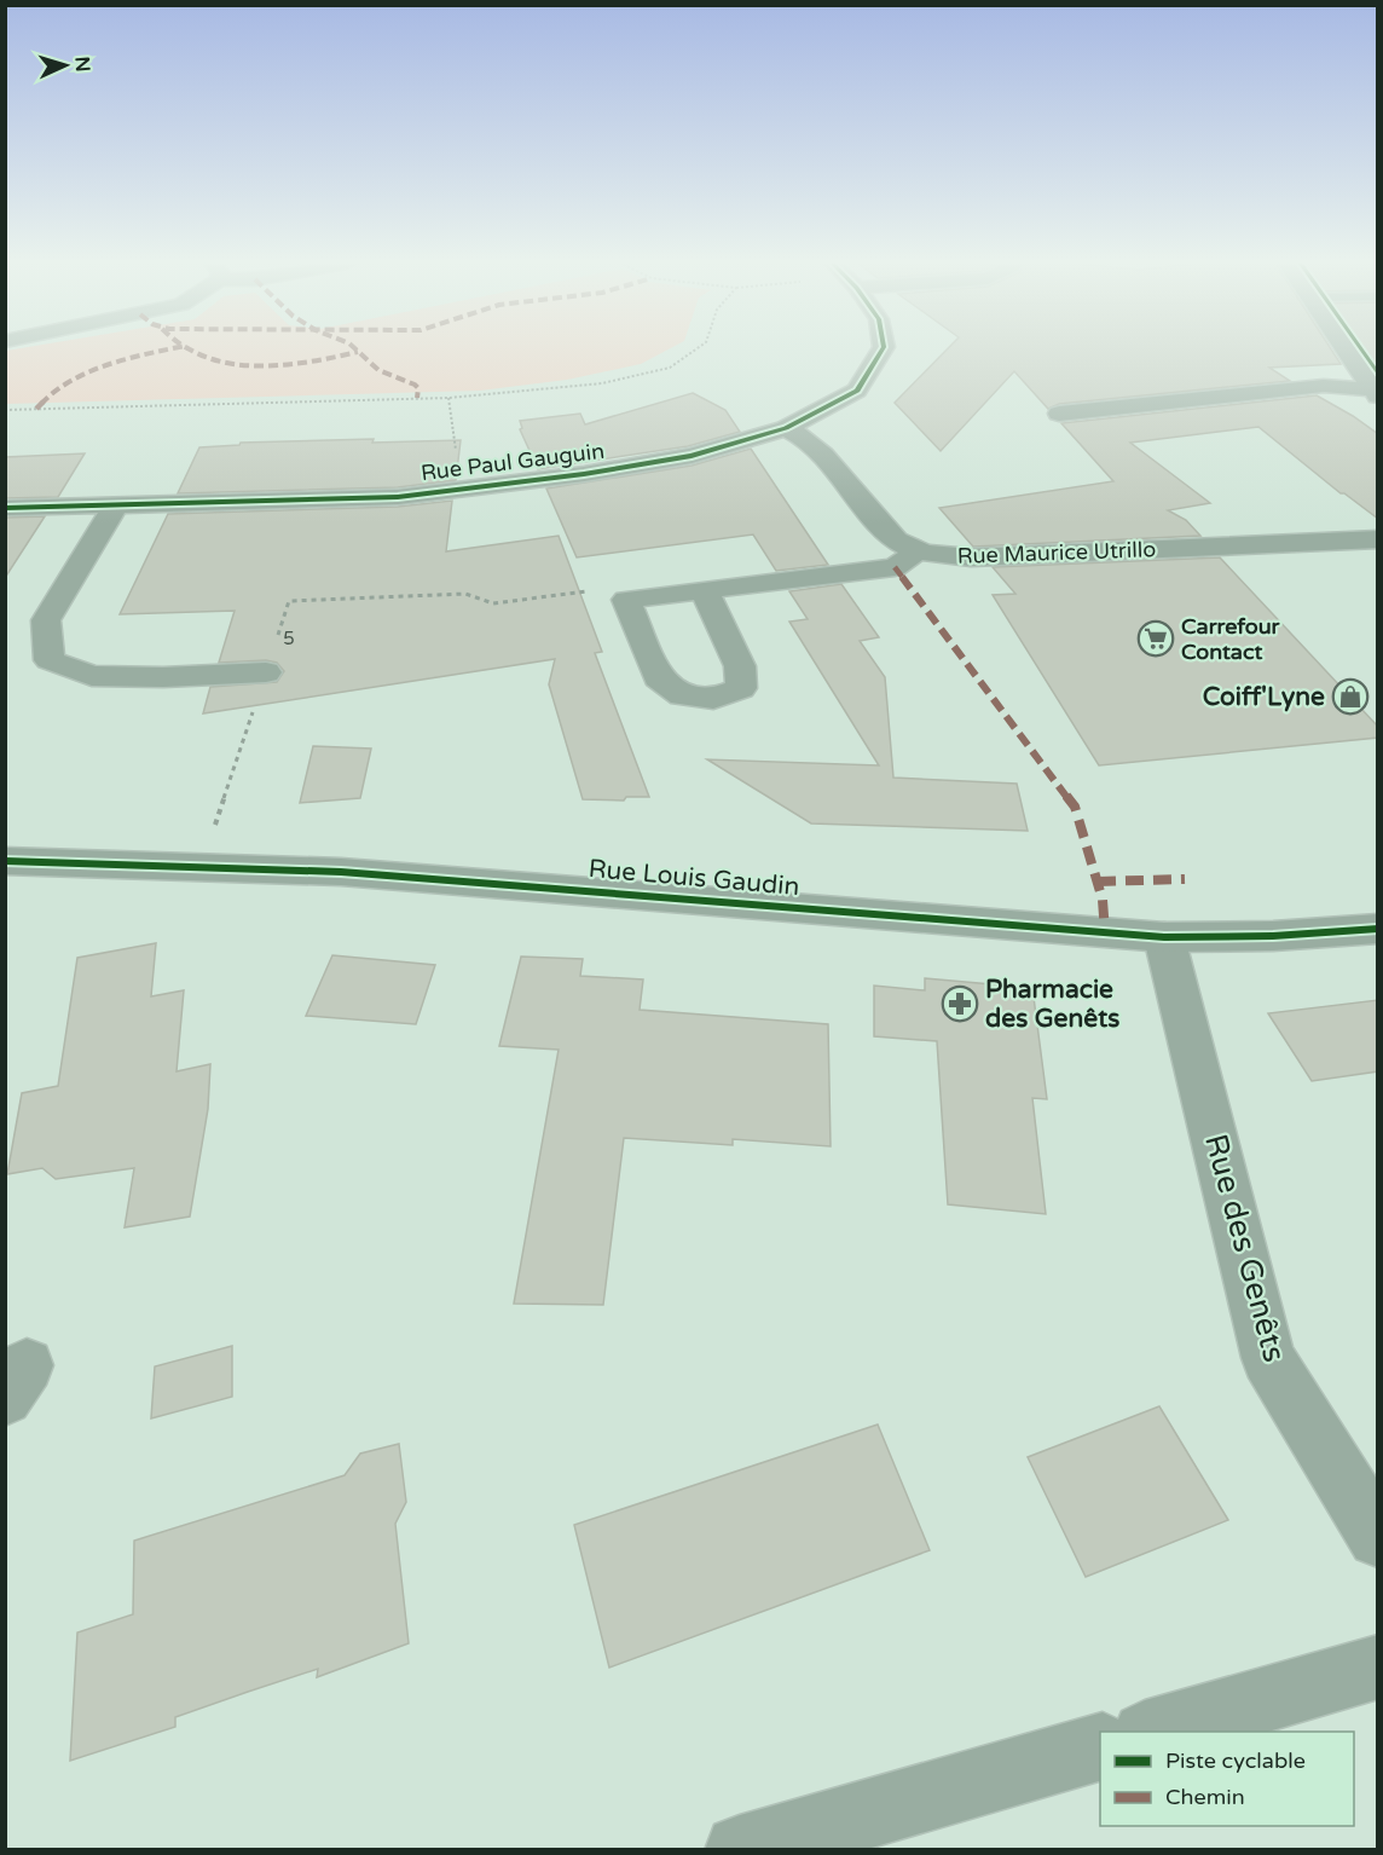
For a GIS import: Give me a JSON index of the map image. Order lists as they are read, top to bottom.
{
  "streets": {
    "street": [
      "Rue Paul Gauguin",
      "Rue Maurice Utrillo",
      "Rue Louis Gaudin",
      "Rue des Genêts"
    ]
  },
  "crossings": [
    ["Rue Paul Gauguin", "Rue Maurice Utrillo"],
    ["Rue Louis Gaudin", "Rue des Genêts"]
  ],
  "places": {
    "supermarket": ["Carrefour Contact"],
    "shop": ["Coiff'Lyne"],
    "pharmacy": ["Pharmacie des Genêts"]
  },
  "house_numbers": ["5"],
  "legend": ["Piste cyclable", "Chemin"],
  "north": "right"
}
